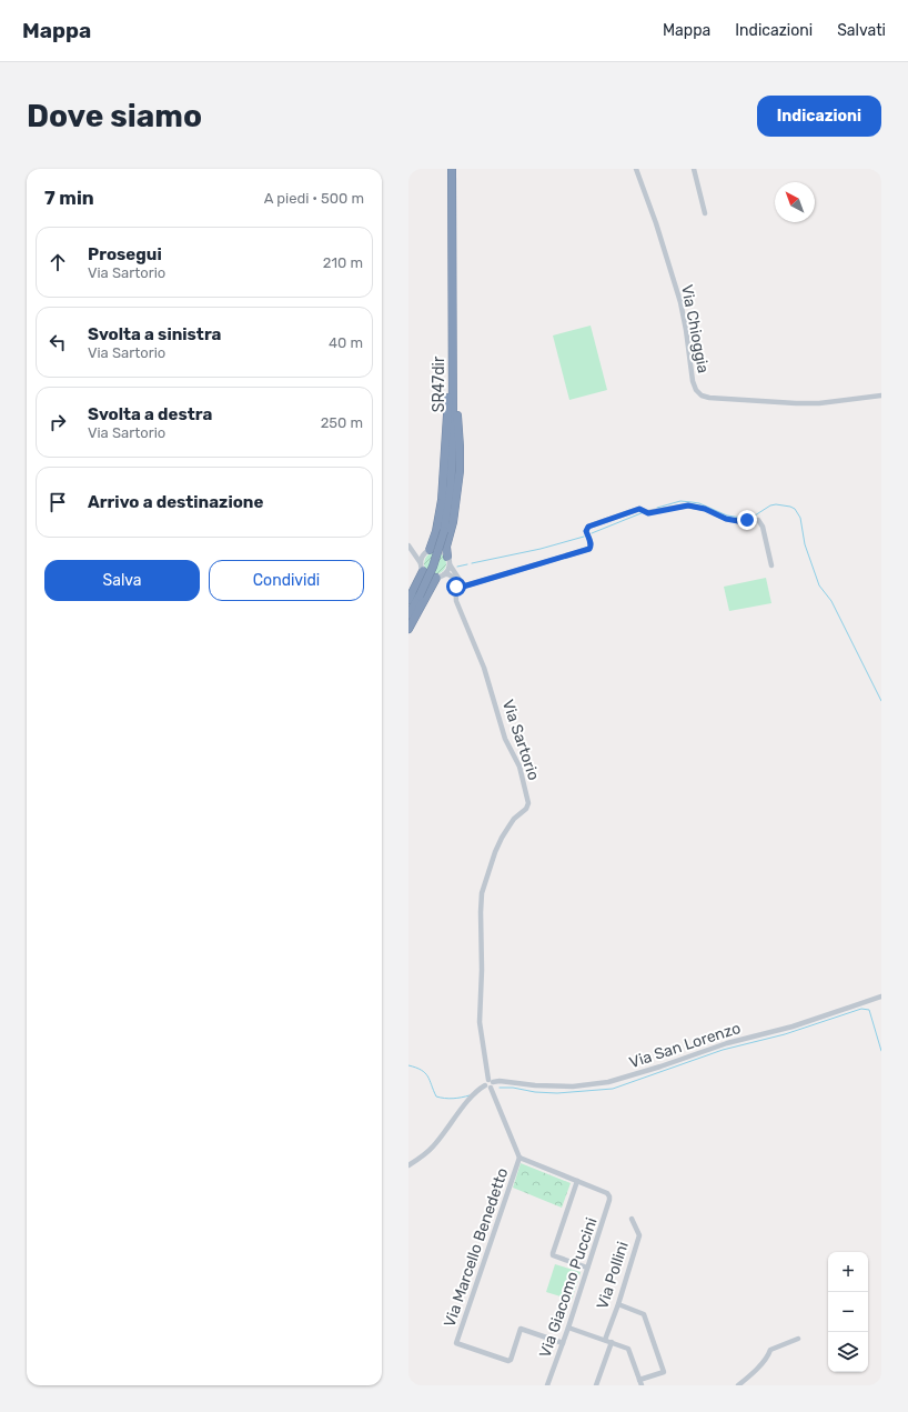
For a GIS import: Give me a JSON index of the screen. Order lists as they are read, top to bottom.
{
  "streets": {
    "highway": ["SR47dir"],
    "street": [
      "Via Chioggia",
      "Via Sartorio",
      "Via San Lorenzo",
      "Via Marcello Benedetto",
      "Via Pollini",
      "Via Giacomo Puccini"
    ]
  },
  "crossings": [
    ["Via Sartorio", "Via San Lorenzo"],
    ["Via Marcello Benedetto", "Via Giacomo Puccini"]
  ],
  "north": "top left",
  "page": {
    "header": "Mappa",
    "nav": ["Mappa", "Indicazioni", "Salvati"],
    "buttons": [
      "Indicazioni",
      ["Salva", "Condividi"]
    ],
    "title": "Dove siamo",
    "heading": ["7 min", "A piedi · 500 m"],
    "list": [
      ["Prosegui", "Via Sartorio", "210 m"],
      ["Svolta a sinistra", "Via Sartorio", "40 m"],
      ["Svolta a destra", "Via Sartorio", "250 m"],
      "Arrivo a destinazione"
    ],
    "map_buttons": ["+", "−"]
  }
}
